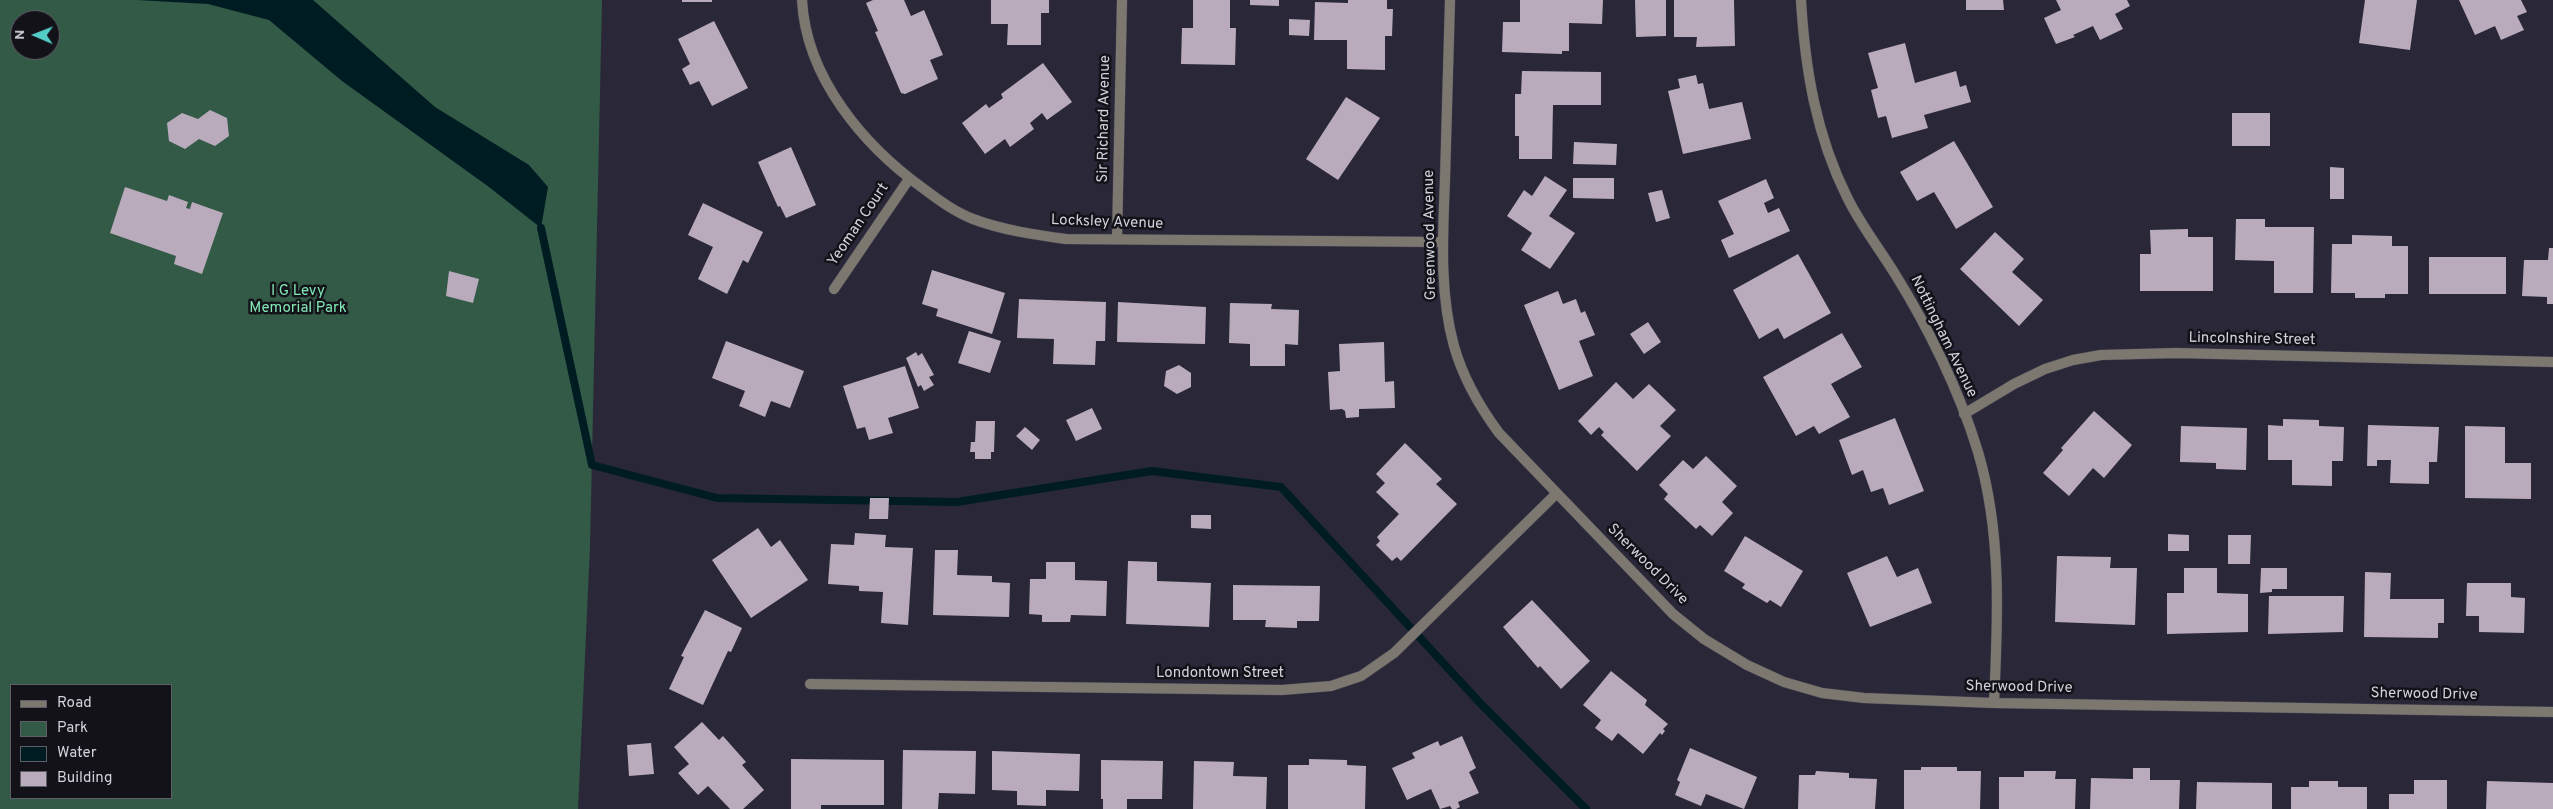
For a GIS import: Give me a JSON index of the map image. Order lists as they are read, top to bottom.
{
  "streets": {
    "street": [
      "Sir Richard Avenue",
      "Locksley Avenue",
      "Yeoman Court",
      "Greenwood Avenue",
      "Nottingham Avenue",
      "Lincolnshire Street",
      "Sherwood Drive",
      "Londontown Street"
    ]
  },
  "crossings": [
    ["Sir Richard Avenue", "Locksley Avenue"],
    ["Locksley Avenue", "Yeoman Court"],
    ["Locksley Avenue", "Greenwood Avenue"],
    ["Greenwood Avenue", "Sherwood Drive"],
    ["Greenwood Avenue", "Londontown Street"],
    ["Nottingham Avenue", "Lincolnshire Street"],
    ["Nottingham Avenue", "Sherwood Drive"],
    ["Sherwood Drive", "Londontown Street"]
  ],
  "parks": ["I G Levy Memorial Park"],
  "legend": [
    "Road",
    "Park",
    "Water",
    "Building"
  ],
  "north": "left"
}
